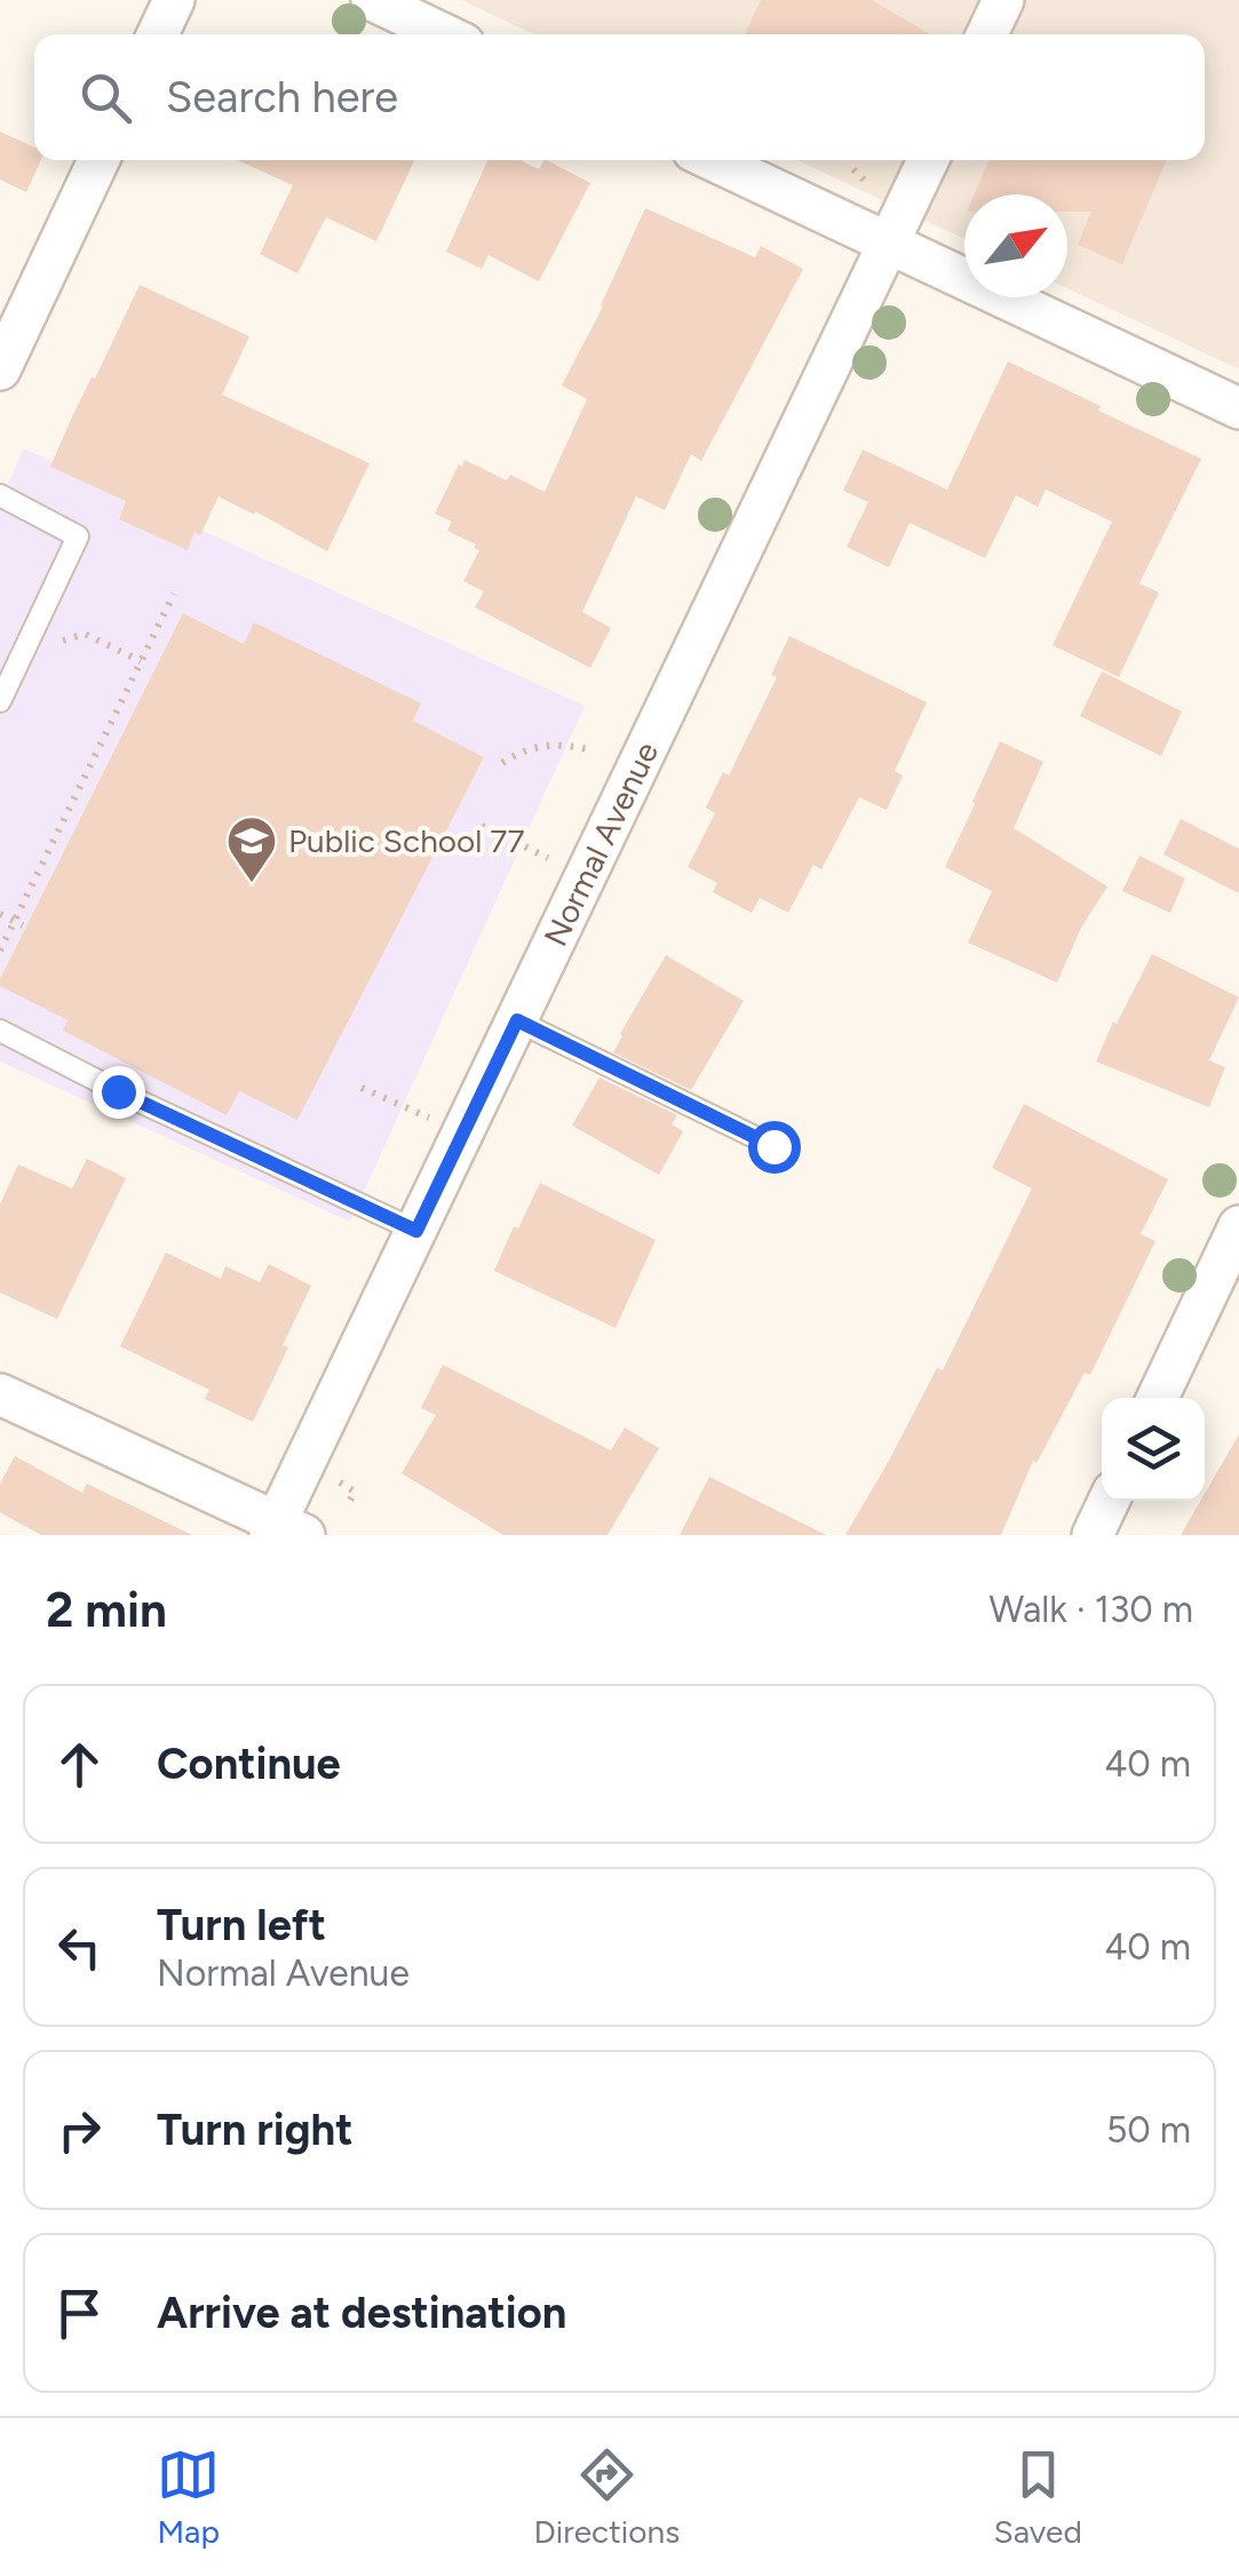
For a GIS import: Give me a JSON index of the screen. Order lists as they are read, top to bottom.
{
  "streets": {
    "street": ["Normal Avenue"]
  },
  "places": {
    "school or university": ["Public School 77"]
  },
  "north": "top right",
  "page": {
    "search": "Search here",
    "heading": ["2 min", "Walk · 130 m"],
    "list": [
      ["Continue", "40 m"],
      ["Turn left", "Normal Avenue", "40 m"],
      ["Turn right", "50 m"],
      "Arrive at destination"
    ],
    "nav": ["Map", "Directions", "Saved"]
  }
}
